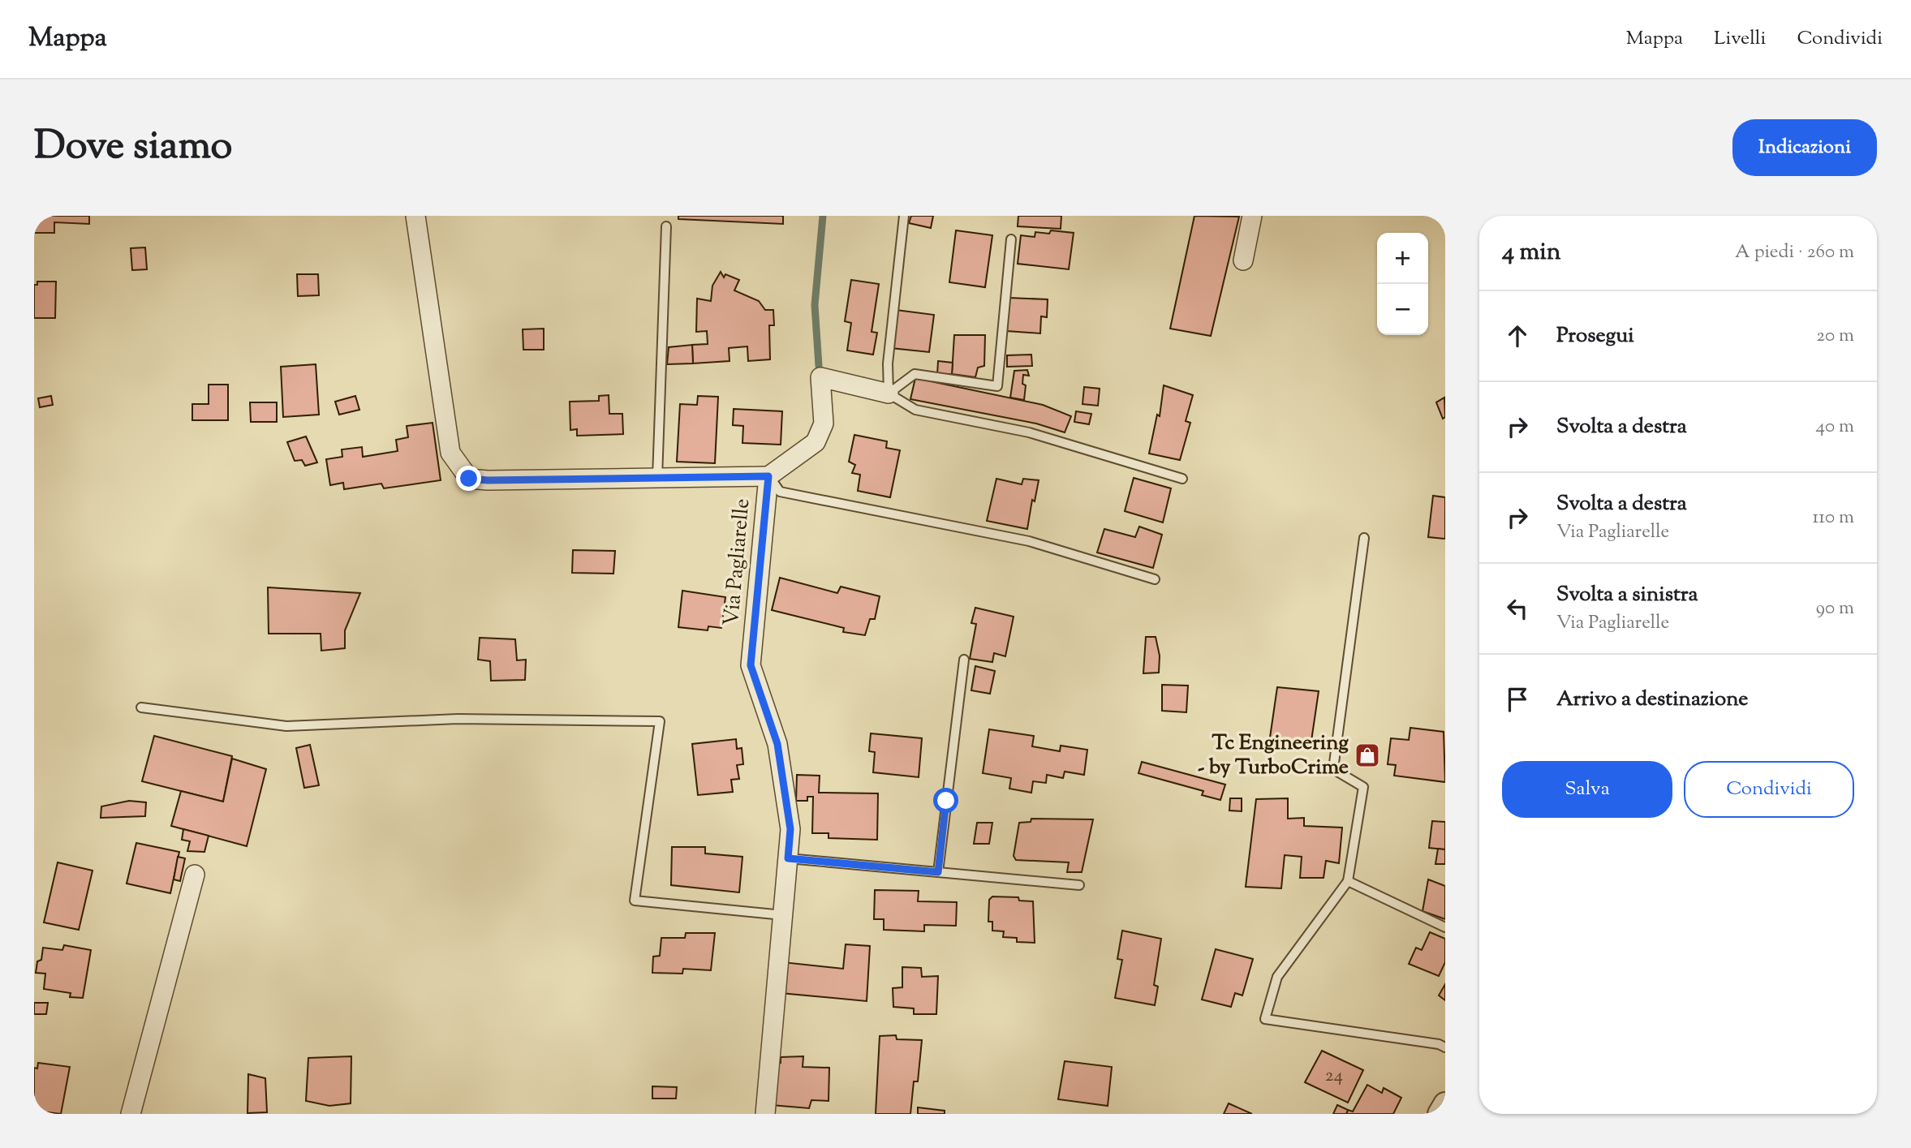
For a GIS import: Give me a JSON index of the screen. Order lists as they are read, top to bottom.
{
  "streets": {
    "street": ["Via Pagliarelle"]
  },
  "places": {
    "shop": ["Tc Engineering - by TurboCrime"]
  },
  "house_numbers": ["24"],
  "page": {
    "header": "Mappa",
    "nav": ["Mappa", "Livelli", "Condividi"],
    "title": "Dove siamo",
    "buttons": [
      "Indicazioni",
      ["Salva", "Condividi"]
    ],
    "heading": ["4 min", "A piedi · 260 m"],
    "map_buttons": ["+", "−"],
    "list": [
      ["Prosegui", "20 m"],
      ["Svolta a destra", "40 m"],
      ["Svolta a destra", "Via Pagliarelle", "110 m"],
      ["Svolta a sinistra", "Via Pagliarelle", "90 m"],
      "Arrivo a destinazione"
    ]
  }
}
